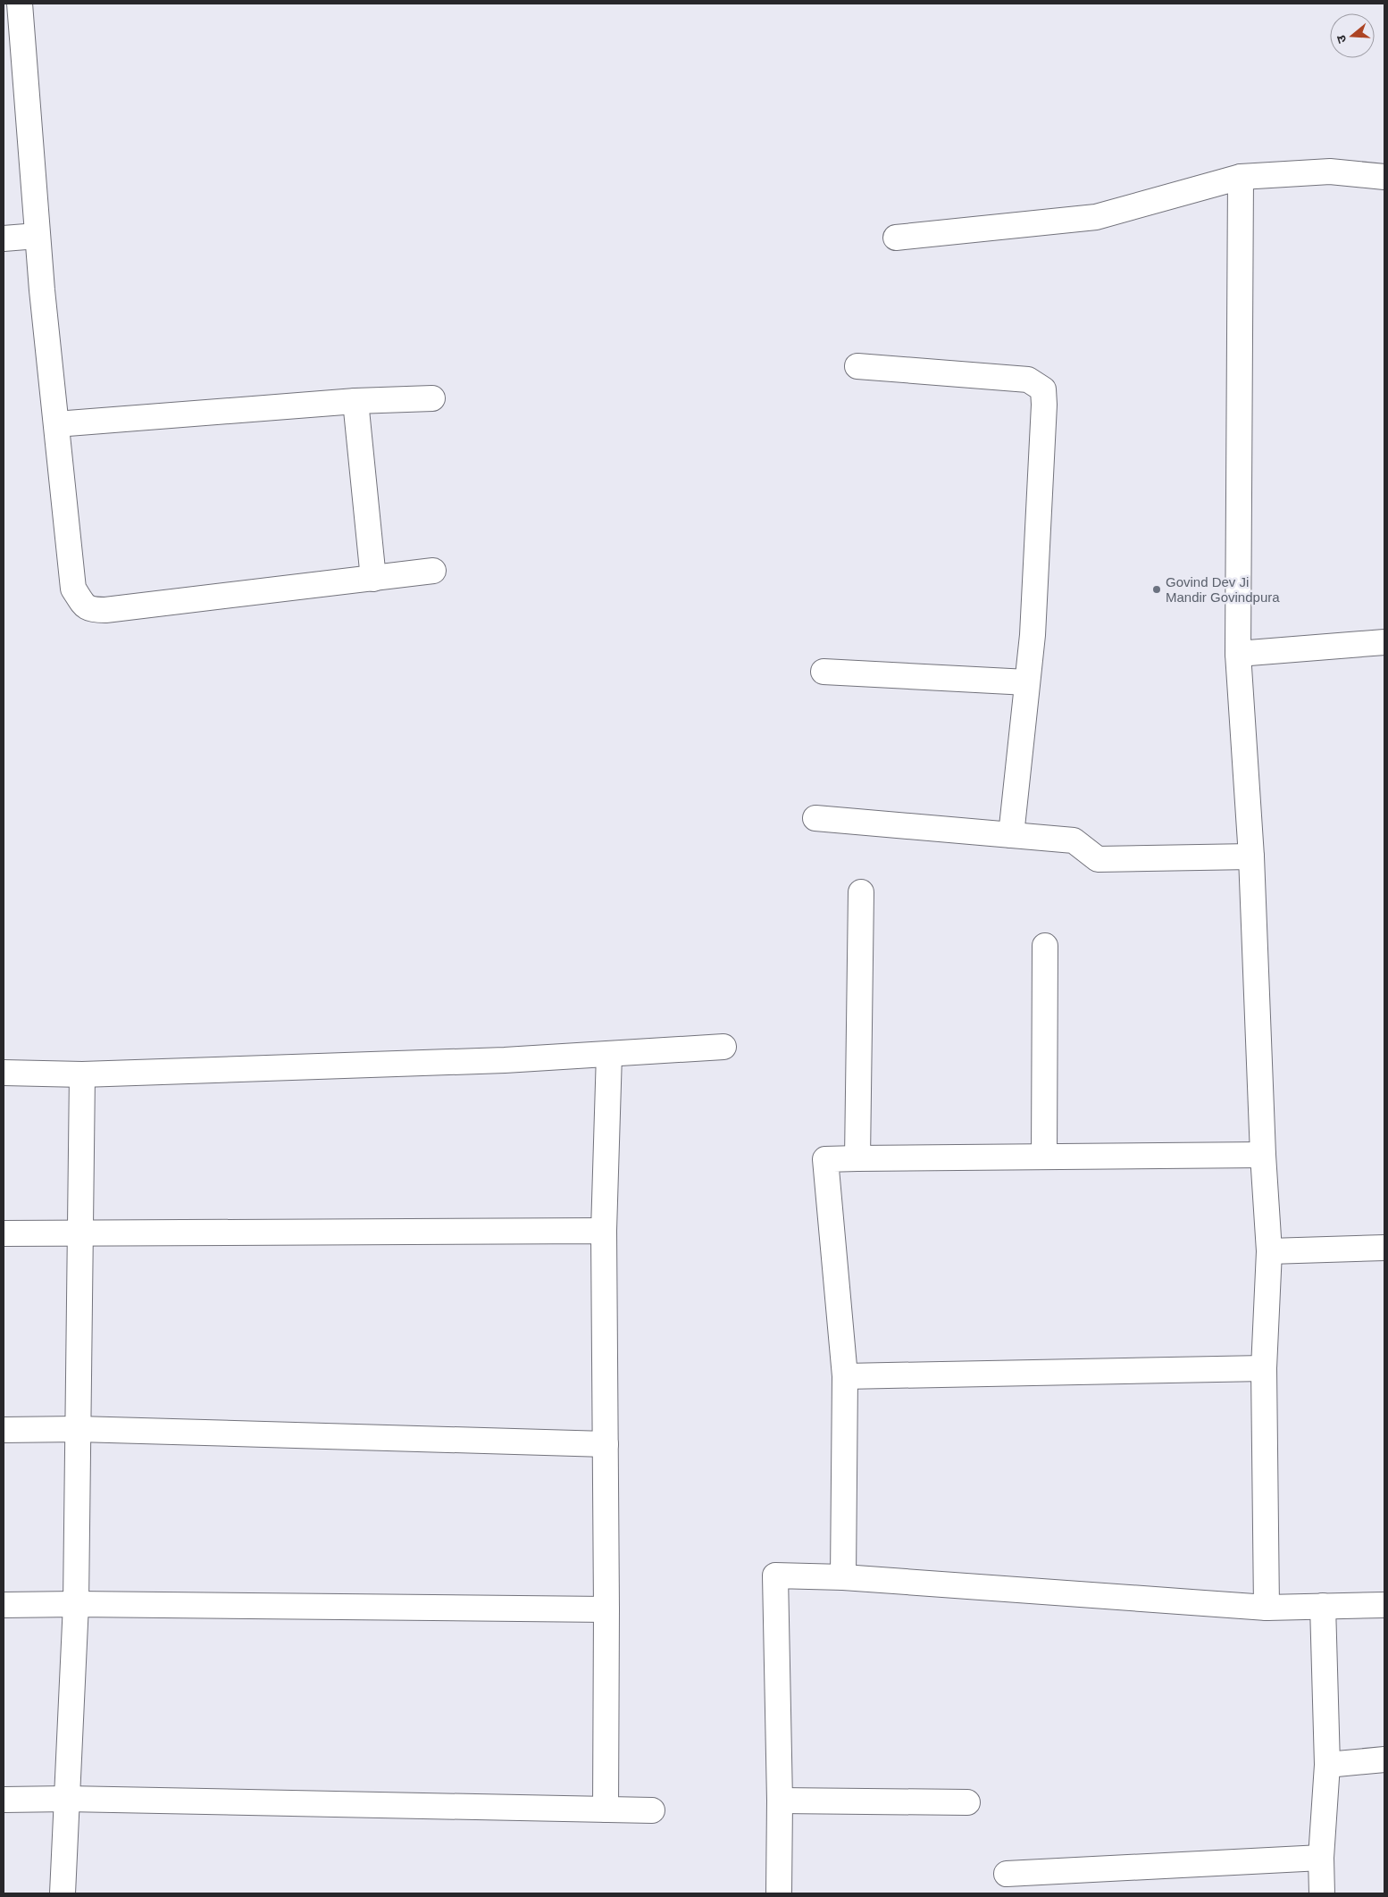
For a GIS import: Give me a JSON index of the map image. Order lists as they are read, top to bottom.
{
  "places": ["Govind Dev Ji Mandir Govindpura"],
  "north": "left"
}
